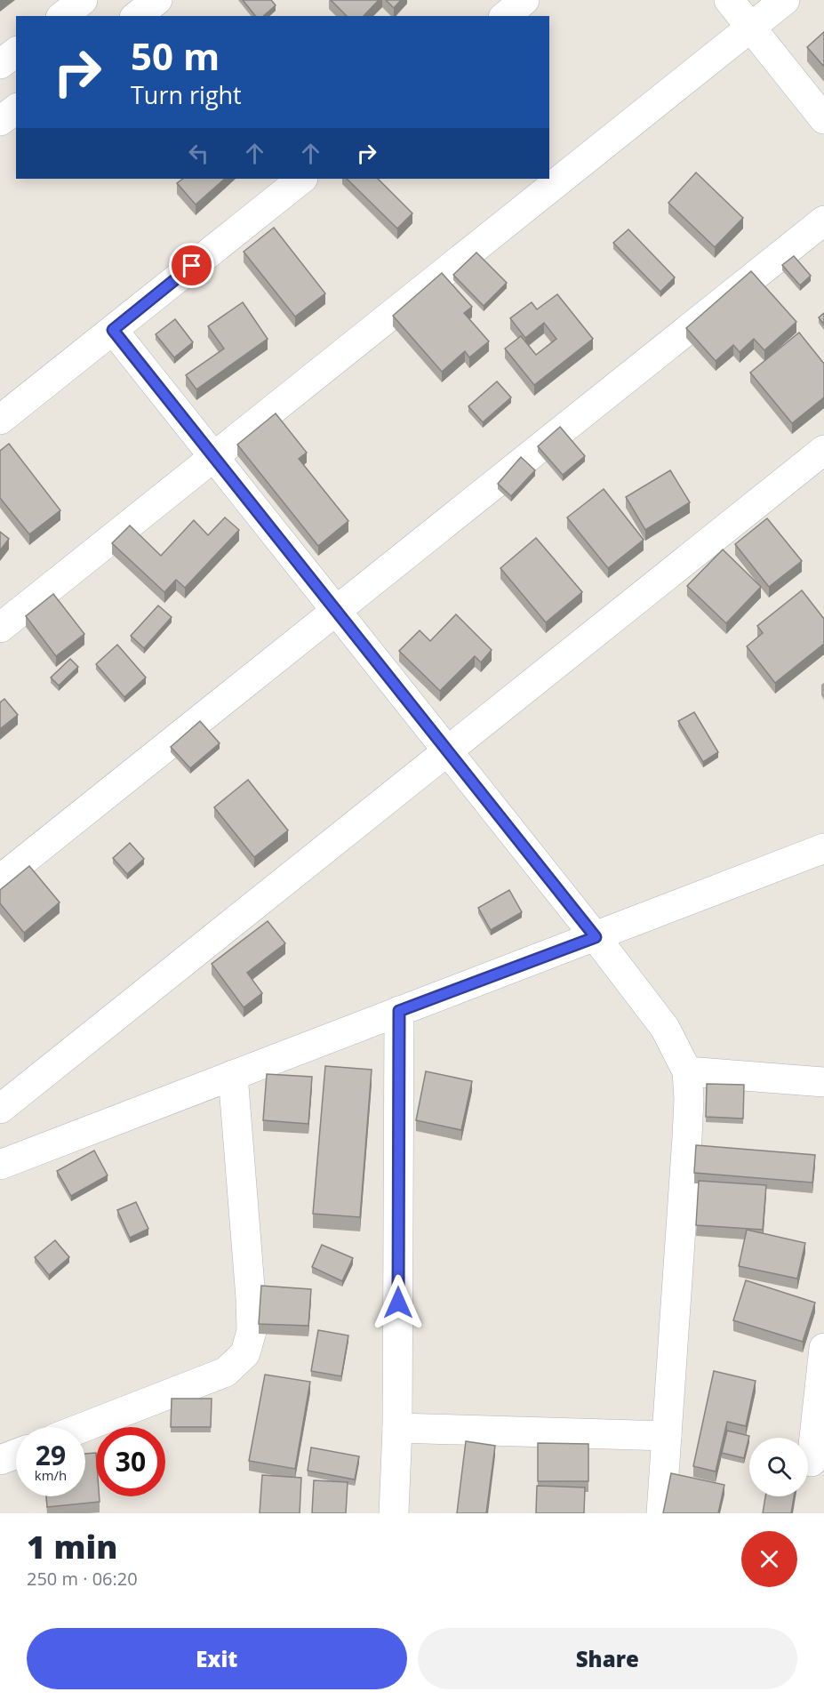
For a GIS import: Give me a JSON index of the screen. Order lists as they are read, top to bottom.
{
  "page": {
    "turn": ["50 m", "Turn right"],
    "speed": "29 km/h",
    "limit": "30",
    "heading": ["1 min", "250 m · 06:20"],
    "buttons": ["Exit", "Share"]
  }
}
